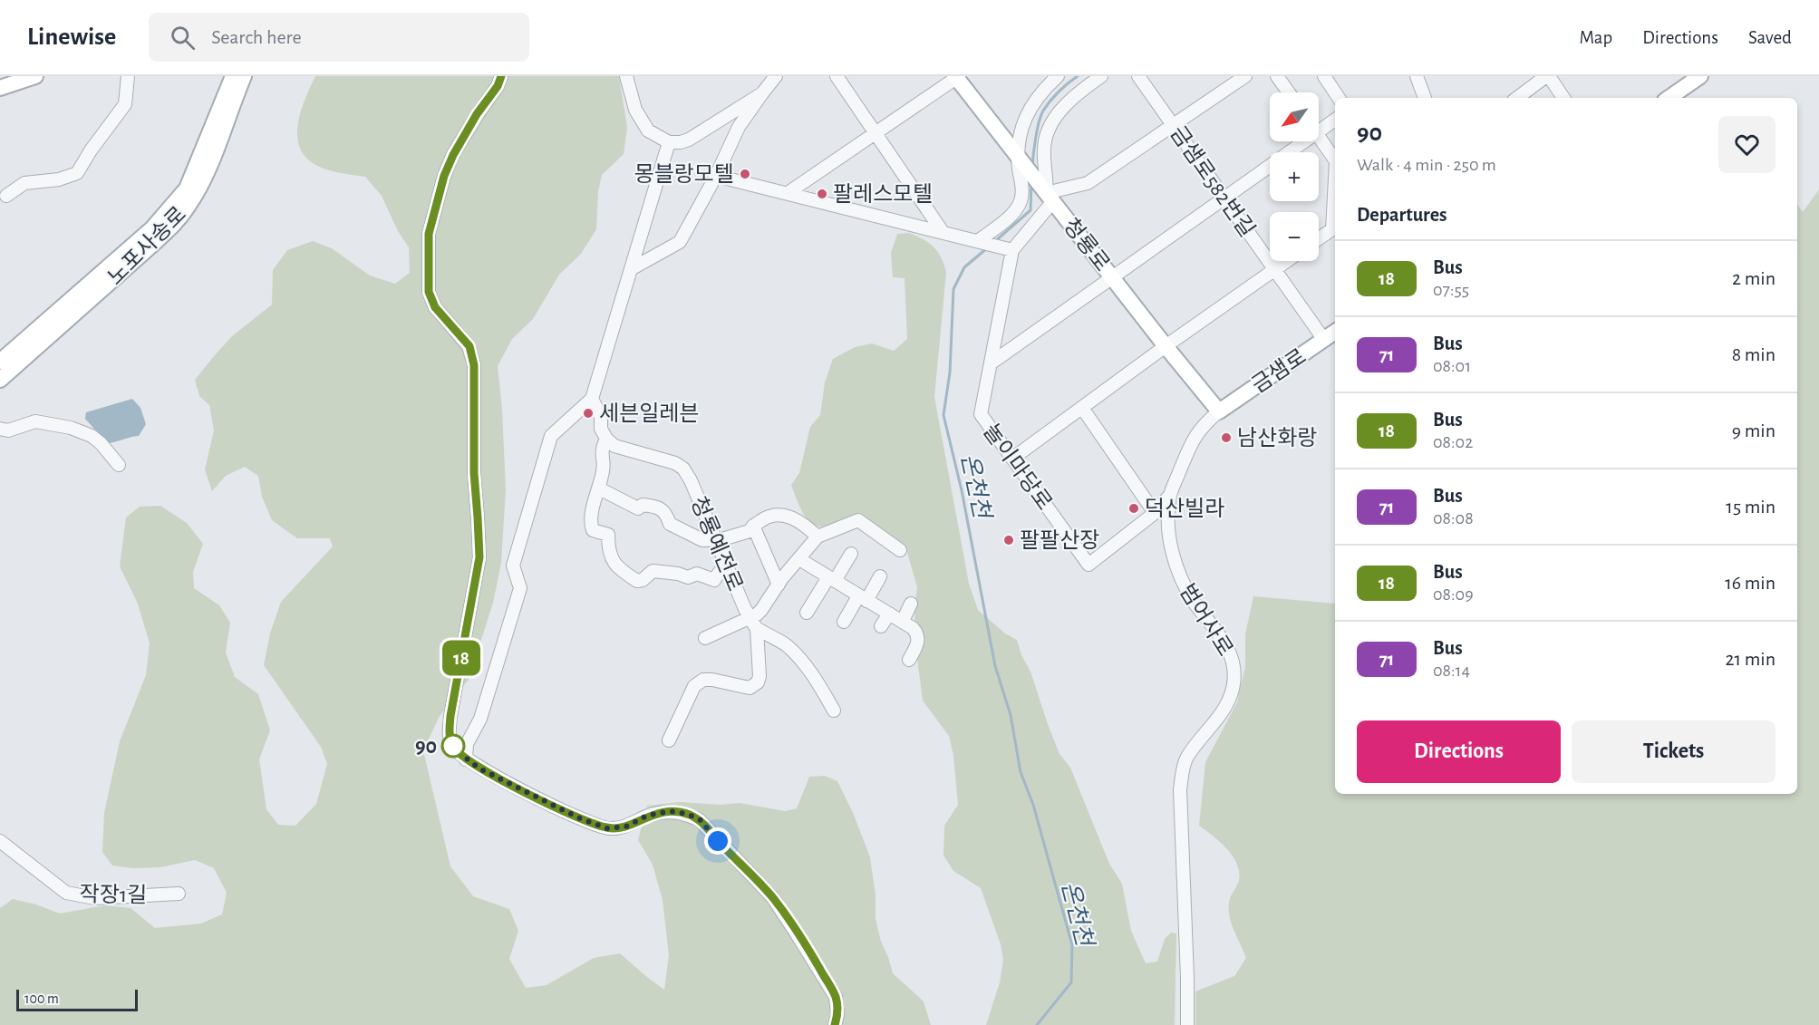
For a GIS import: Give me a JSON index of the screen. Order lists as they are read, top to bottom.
{
  "streets": {
    "main road": ["청룡로", "노포사송로", "금샘로"],
    "street": [
      "금샘로582번길",
      "놀이마당로",
      "청룡예전로",
      "범어사로",
      "작장1길"
    ]
  },
  "crossings": [
    ["금샘로582번길", "금샘로"],
    ["청룡로", "금샘로"],
    ["청룡로", "놀이마당로"],
    ["청룡로", "범어사로"],
    ["금샘로", "범어사로"],
    ["놀이마당로", "범어사로"]
  ],
  "water": ["온천천"],
  "places": [
    "몽블랑모텔",
    "팔레스모텔",
    "세븐일레븐",
    "남산화랑",
    "덕산빌라",
    "팔팔산장",
    "90"
  ],
  "lines": ["bus line 18"],
  "scale_bar": "100 m",
  "north": "bottom left",
  "page": {
    "header": "Linewise",
    "search": "Search here",
    "nav": ["Map", "Directions", "Saved"],
    "on_map": "18",
    "map_buttons": ["+", "−"],
    "heading": [
      ["90", "Walk · 4 min · 250 m"],
      "Departures"
    ],
    "list": [
      {
        "mark": "18",
        "name": "Bus",
        "note": "07:55",
        "value": "2 min"
      },
      {
        "mark": "71",
        "name": "Bus",
        "note": "08:01",
        "value": "8 min"
      },
      {
        "mark": "18",
        "name": "Bus",
        "note": "08:02",
        "value": "9 min"
      },
      {
        "mark": "71",
        "name": "Bus",
        "note": "08:08",
        "value": "15 min"
      },
      {
        "mark": "18",
        "name": "Bus",
        "note": "08:09",
        "value": "16 min"
      },
      {
        "mark": "71",
        "name": "Bus",
        "note": "08:14",
        "value": "21 min"
      }
    ],
    "buttons": ["Directions", "Tickets"],
    "scale": "100 m"
  }
}
